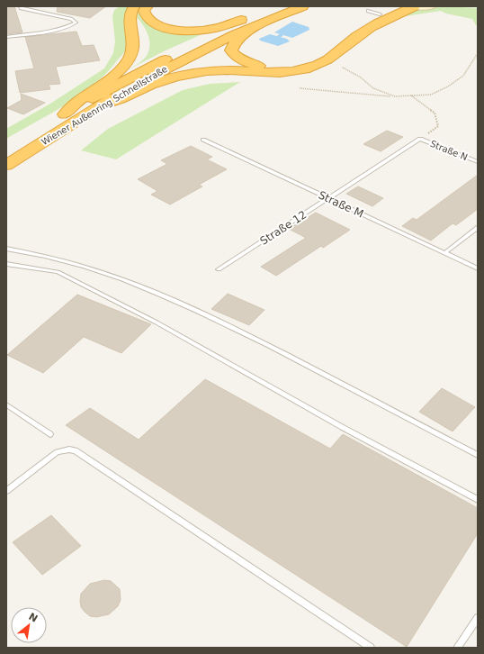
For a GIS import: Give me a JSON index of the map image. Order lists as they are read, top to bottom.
{
  "streets": {
    "highway": ["Wiener Außenring Schnellstraße"],
    "lane": ["Straße N", "Straße M", "Straße 12"]
  },
  "crossings": [
    ["Straße N", "Straße 12"],
    ["Straße M", "Straße 12"]
  ],
  "north": "top right"
}
